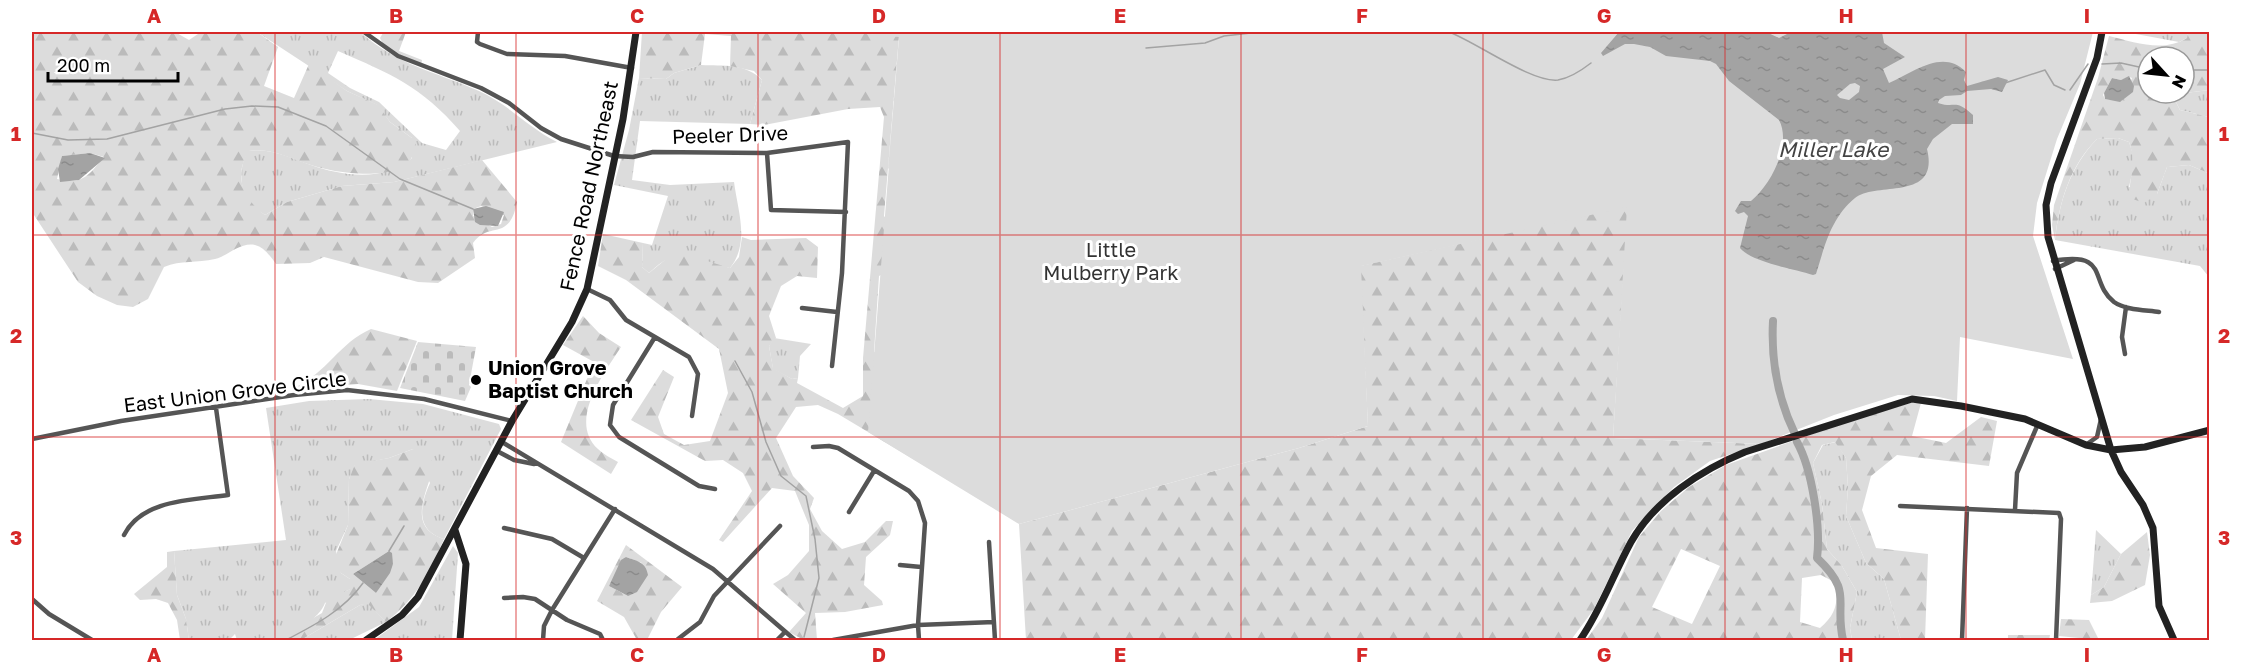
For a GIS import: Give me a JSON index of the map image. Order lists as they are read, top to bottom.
{
  "streets": {
    "street": ["Peeler Drive", "Fence Road Northeast", "East Union Grove Circle"]
  },
  "crossings": [
    ["Peeler Drive", "Fence Road Northeast"],
    ["Fence Road Northeast", "East Union Grove Circle"]
  ],
  "water": ["Miller Lake"],
  "parks": ["Little Mulberry Park"],
  "places": ["Union Grove Baptist Church"],
  "scale_bar": "200 m",
  "north": "bottom right",
  "grid": {
    "columns": [
      "A",
      "B",
      "C",
      "D",
      "E",
      "F",
      "G",
      "H",
      "I"
    ],
    "rows": ["1", "2", "3"]
  }
}
